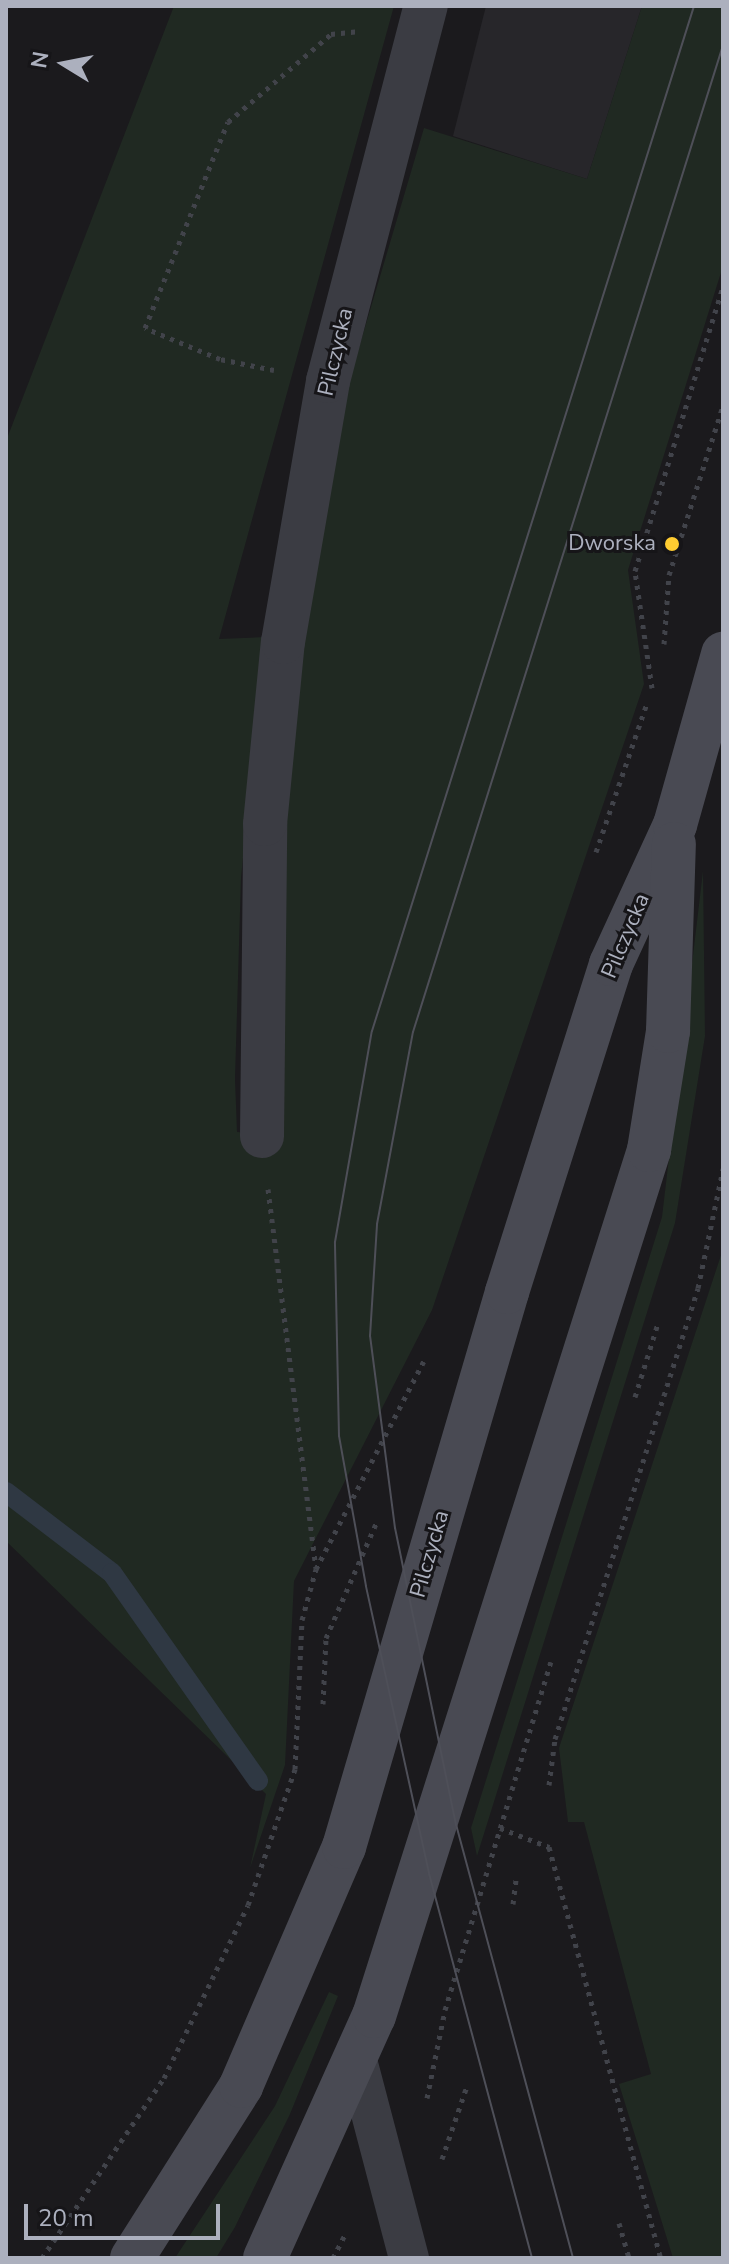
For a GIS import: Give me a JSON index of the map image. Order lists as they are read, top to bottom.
{
  "streets": {
    "street": ["Pilczycka"]
  },
  "places": ["Dworska"],
  "scale_bar": "20 m",
  "north": "left"
}
